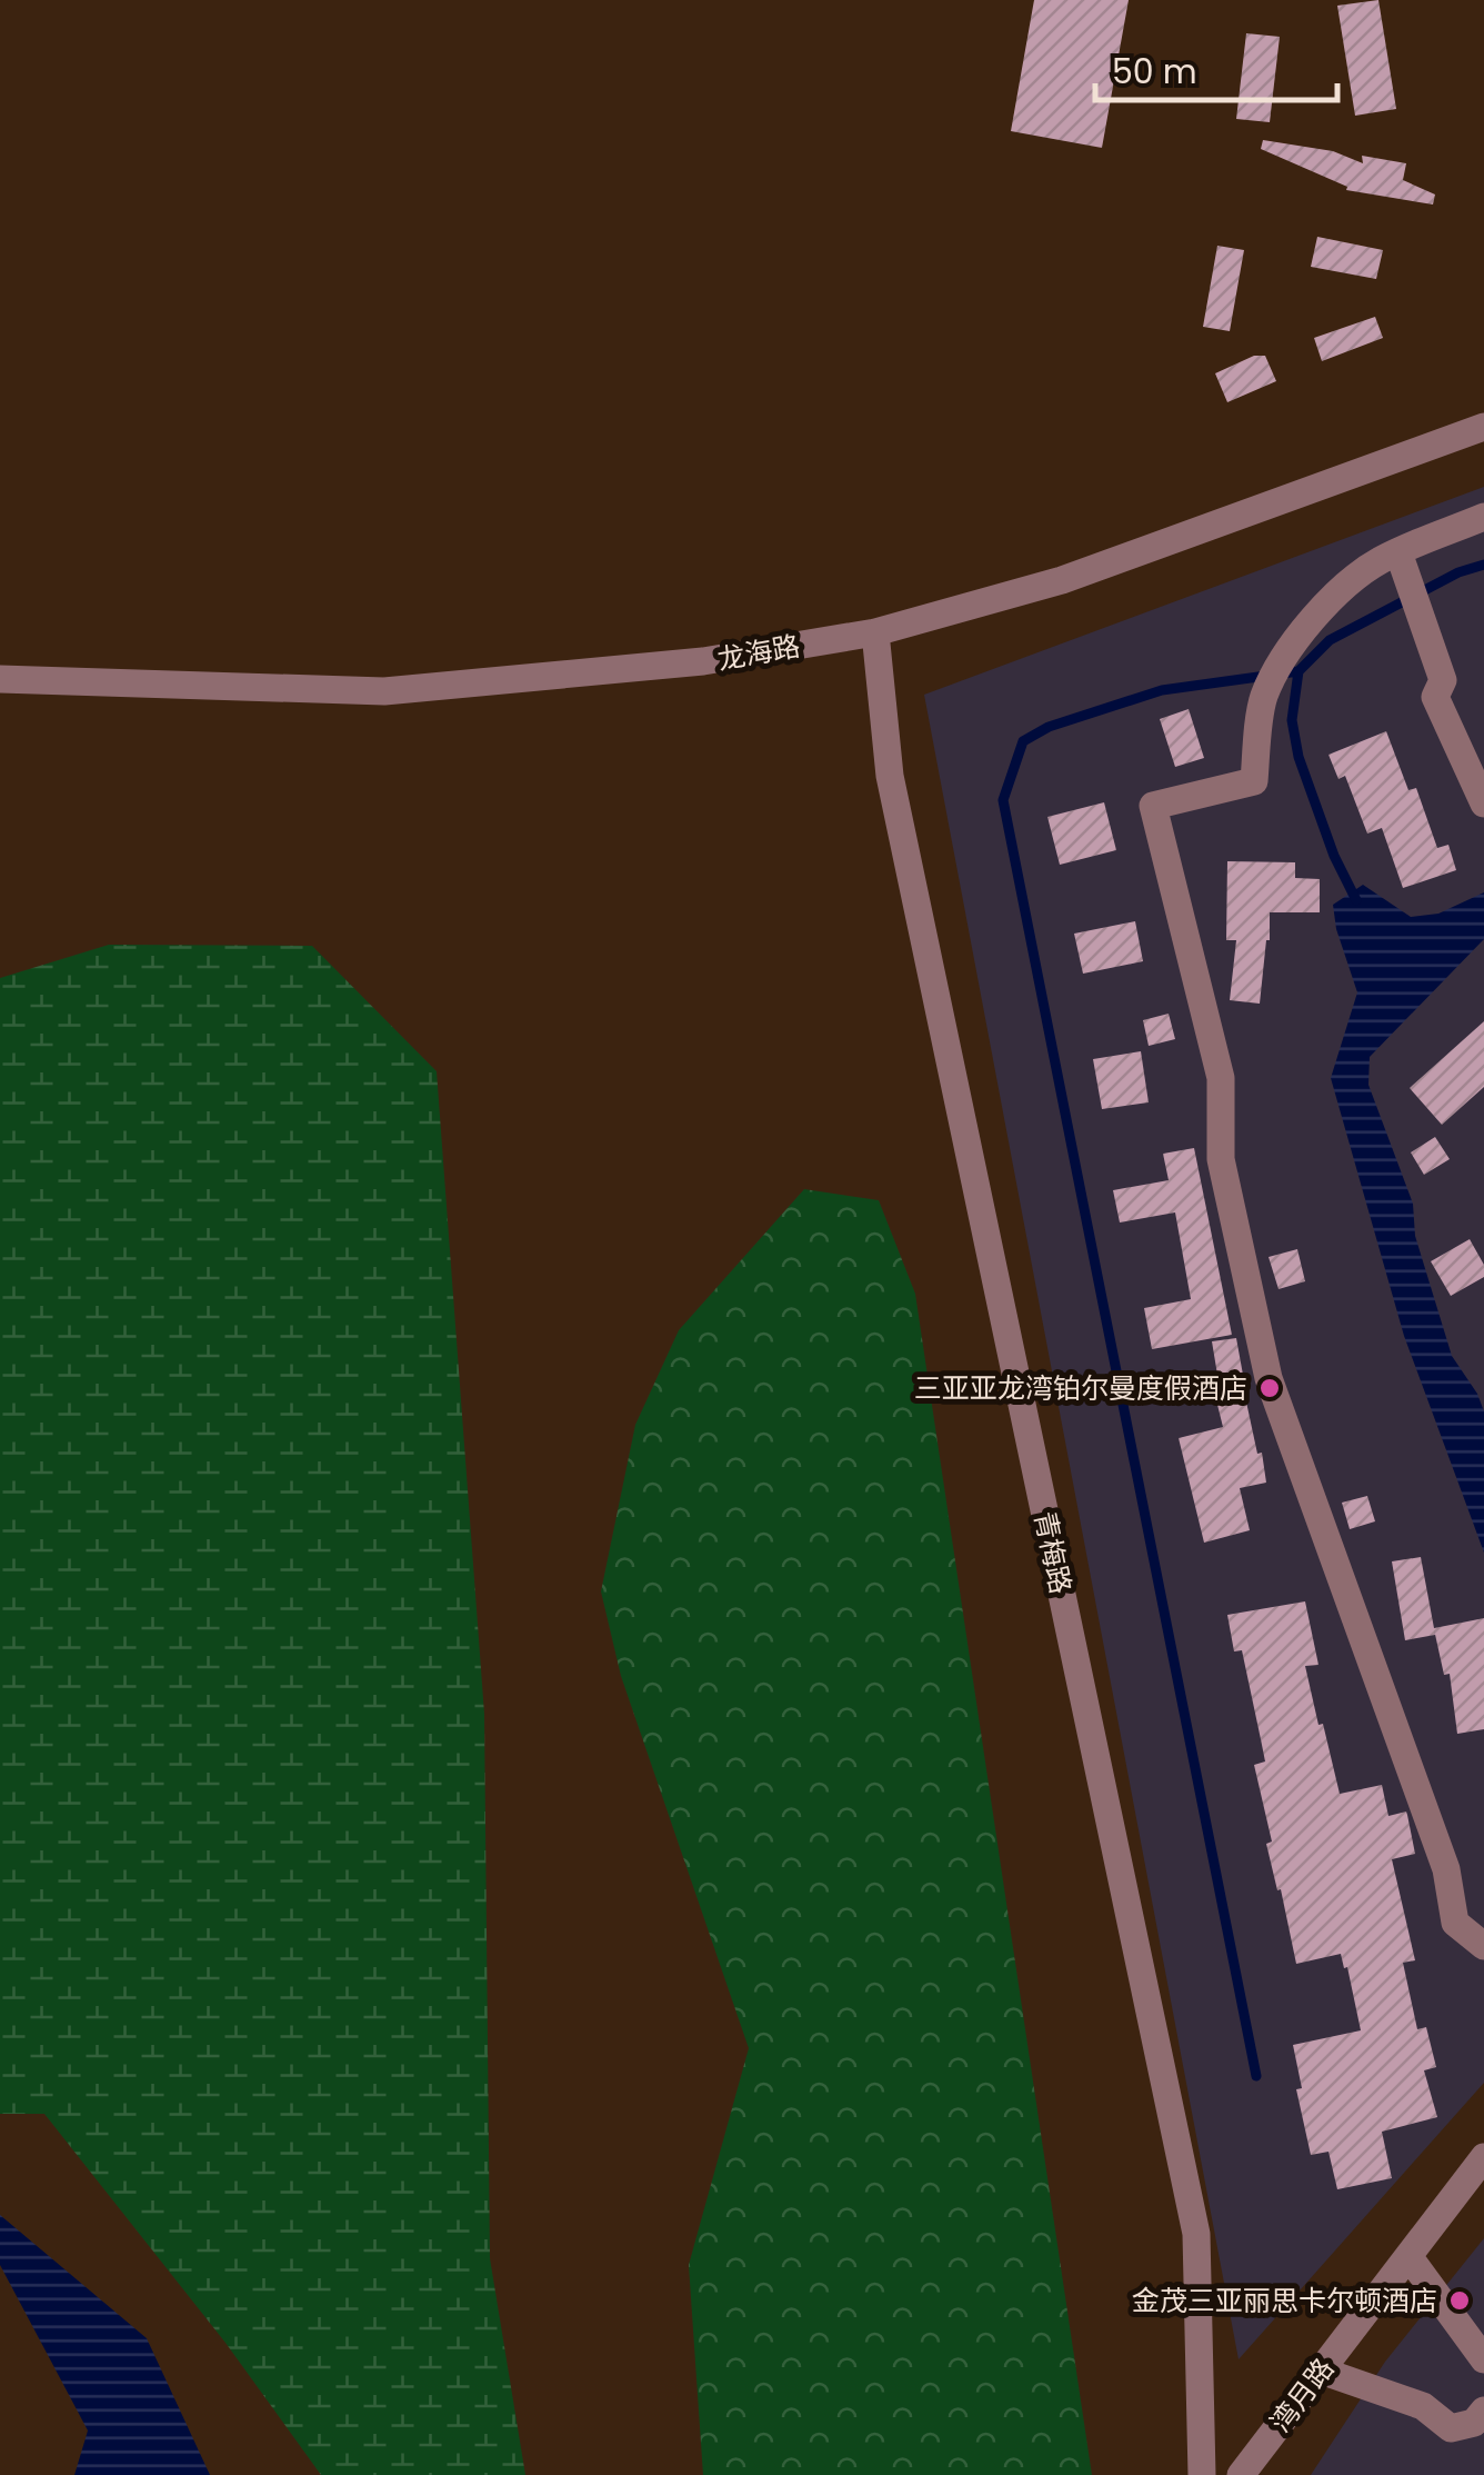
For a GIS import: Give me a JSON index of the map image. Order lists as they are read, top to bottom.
{
  "streets": {
    "street": ["龙海路", "青梅路", "湾月路"]
  },
  "crossings": [
    ["龙海路", "青梅路"]
  ],
  "places": ["三亚亚龙湾铂尔曼度假酒店", "金茂三亚丽思卡尔顿酒店"],
  "scale_bar": "50 m"
}
